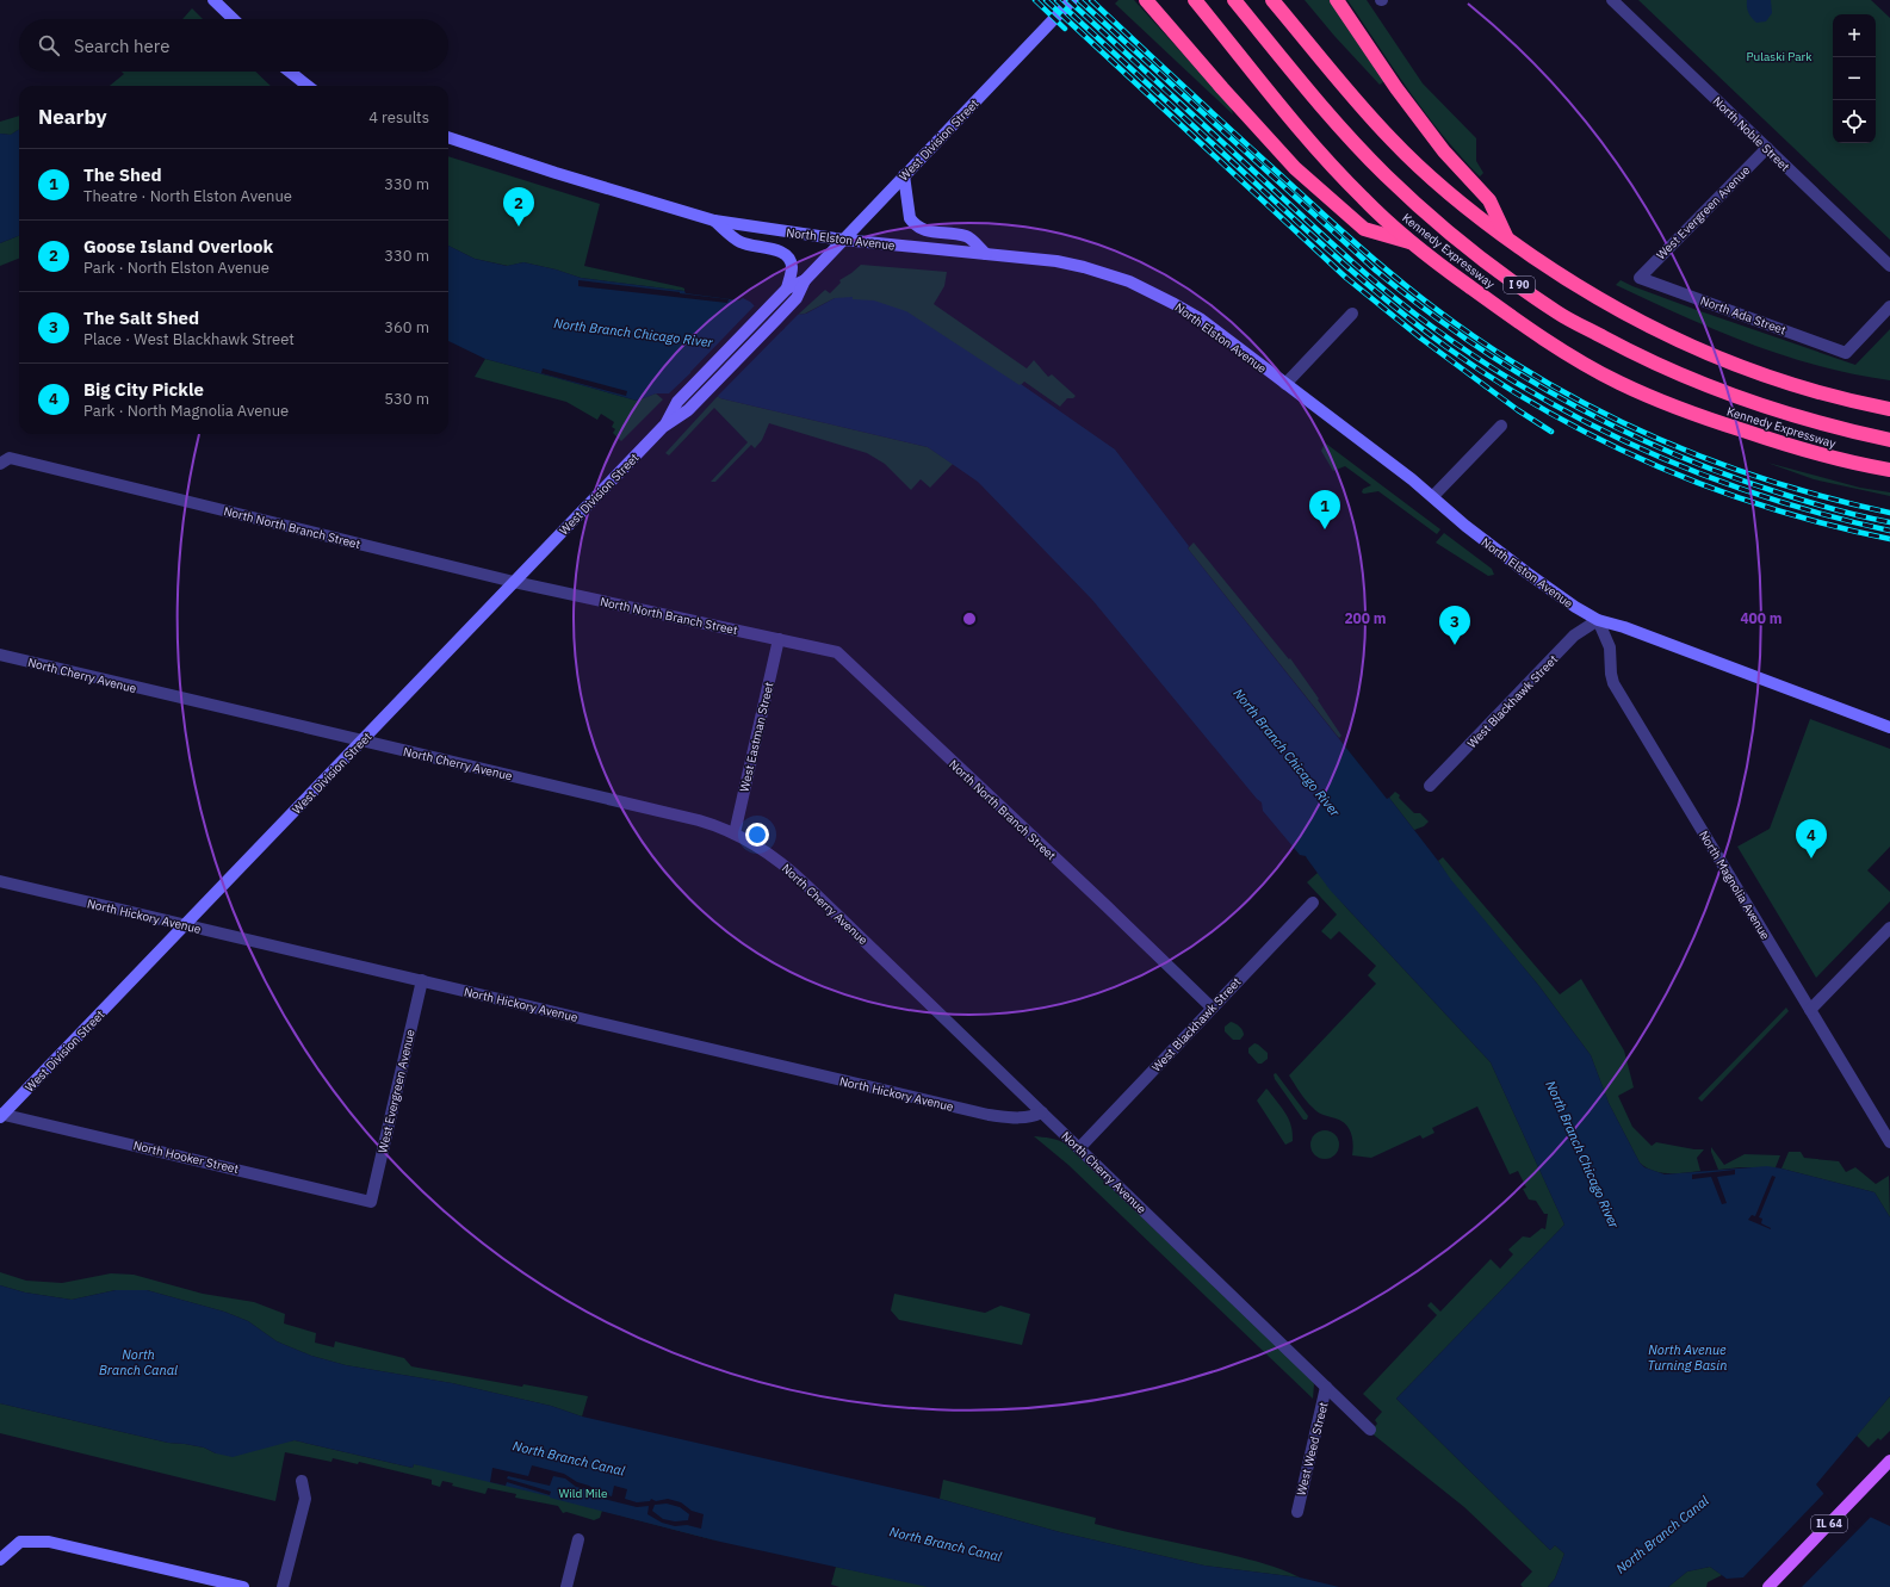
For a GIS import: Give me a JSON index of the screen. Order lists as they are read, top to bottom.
{
  "streets": {
    "highway": ["Kennedy Expressway", "I 90"],
    "main road": ["West Division Street", "North Elston Avenue", "IL 64"],
    "street": [
      "North Noble Street",
      "West Evergreen Avenue",
      "North Ada Street",
      "North North Branch Street",
      "North Cherry Avenue",
      "West Blackhawk Street",
      "West Eastman Street",
      "North Magnolia Avenue",
      "North Hickory Avenue",
      "North Hooker Street",
      "West Weed Street"
    ]
  },
  "crossings": [
    ["North Noble Street", "West Evergreen Avenue"],
    ["West Division Street", "North Elston Avenue"],
    ["West Division Street", "North North Branch Street"],
    ["West Division Street", "North Cherry Avenue"],
    ["West Division Street", "North Hickory Avenue"],
    ["West Division Street", "North Hooker Street"],
    ["West Evergreen Avenue", "North Ada Street"],
    ["West Evergreen Avenue", "North Hickory Avenue"],
    ["West Evergreen Avenue", "North Hooker Street"],
    ["North Elston Avenue", "West Blackhawk Street"],
    ["North Elston Avenue", "North Magnolia Avenue"],
    ["North North Branch Street", "West Blackhawk Street"],
    ["North North Branch Street", "West Eastman Street"],
    ["North Cherry Avenue", "West Blackhawk Street"],
    ["North Cherry Avenue", "West Eastman Street"],
    ["North Cherry Avenue", "North Hickory Avenue"],
    ["North Cherry Avenue", "West Weed Street"],
    ["West Blackhawk Street", "North Magnolia Avenue"]
  ],
  "water": ["North Branch Chicago River", "North Avenue Turning Basin", "North Branch Canal"],
  "parks": ["Pulaski Park", "Wild Mile"],
  "page": {
    "map_buttons": ["+", "−"],
    "search": "Search here",
    "heading": ["Nearby", "4 results"],
    "list": [
      {
        "mark": "1",
        "name": "The Shed",
        "note": "Theatre · North Elston Avenue",
        "value": "330 m"
      },
      {
        "mark": "2",
        "name": "Goose Island Overlook",
        "note": "Park · North Elston Avenue",
        "value": "330 m"
      },
      {
        "mark": "3",
        "name": "The Salt Shed",
        "note": "Place · West Blackhawk Street",
        "value": "360 m"
      },
      {
        "mark": "4",
        "name": "Big City Pickle",
        "note": "Park · North Magnolia Avenue",
        "value": "530 m"
      }
    ],
    "pins": [
      "2",
      "1",
      "3",
      "4"
    ]
  },
  "rings": ["200 m", "400 m"]
}
